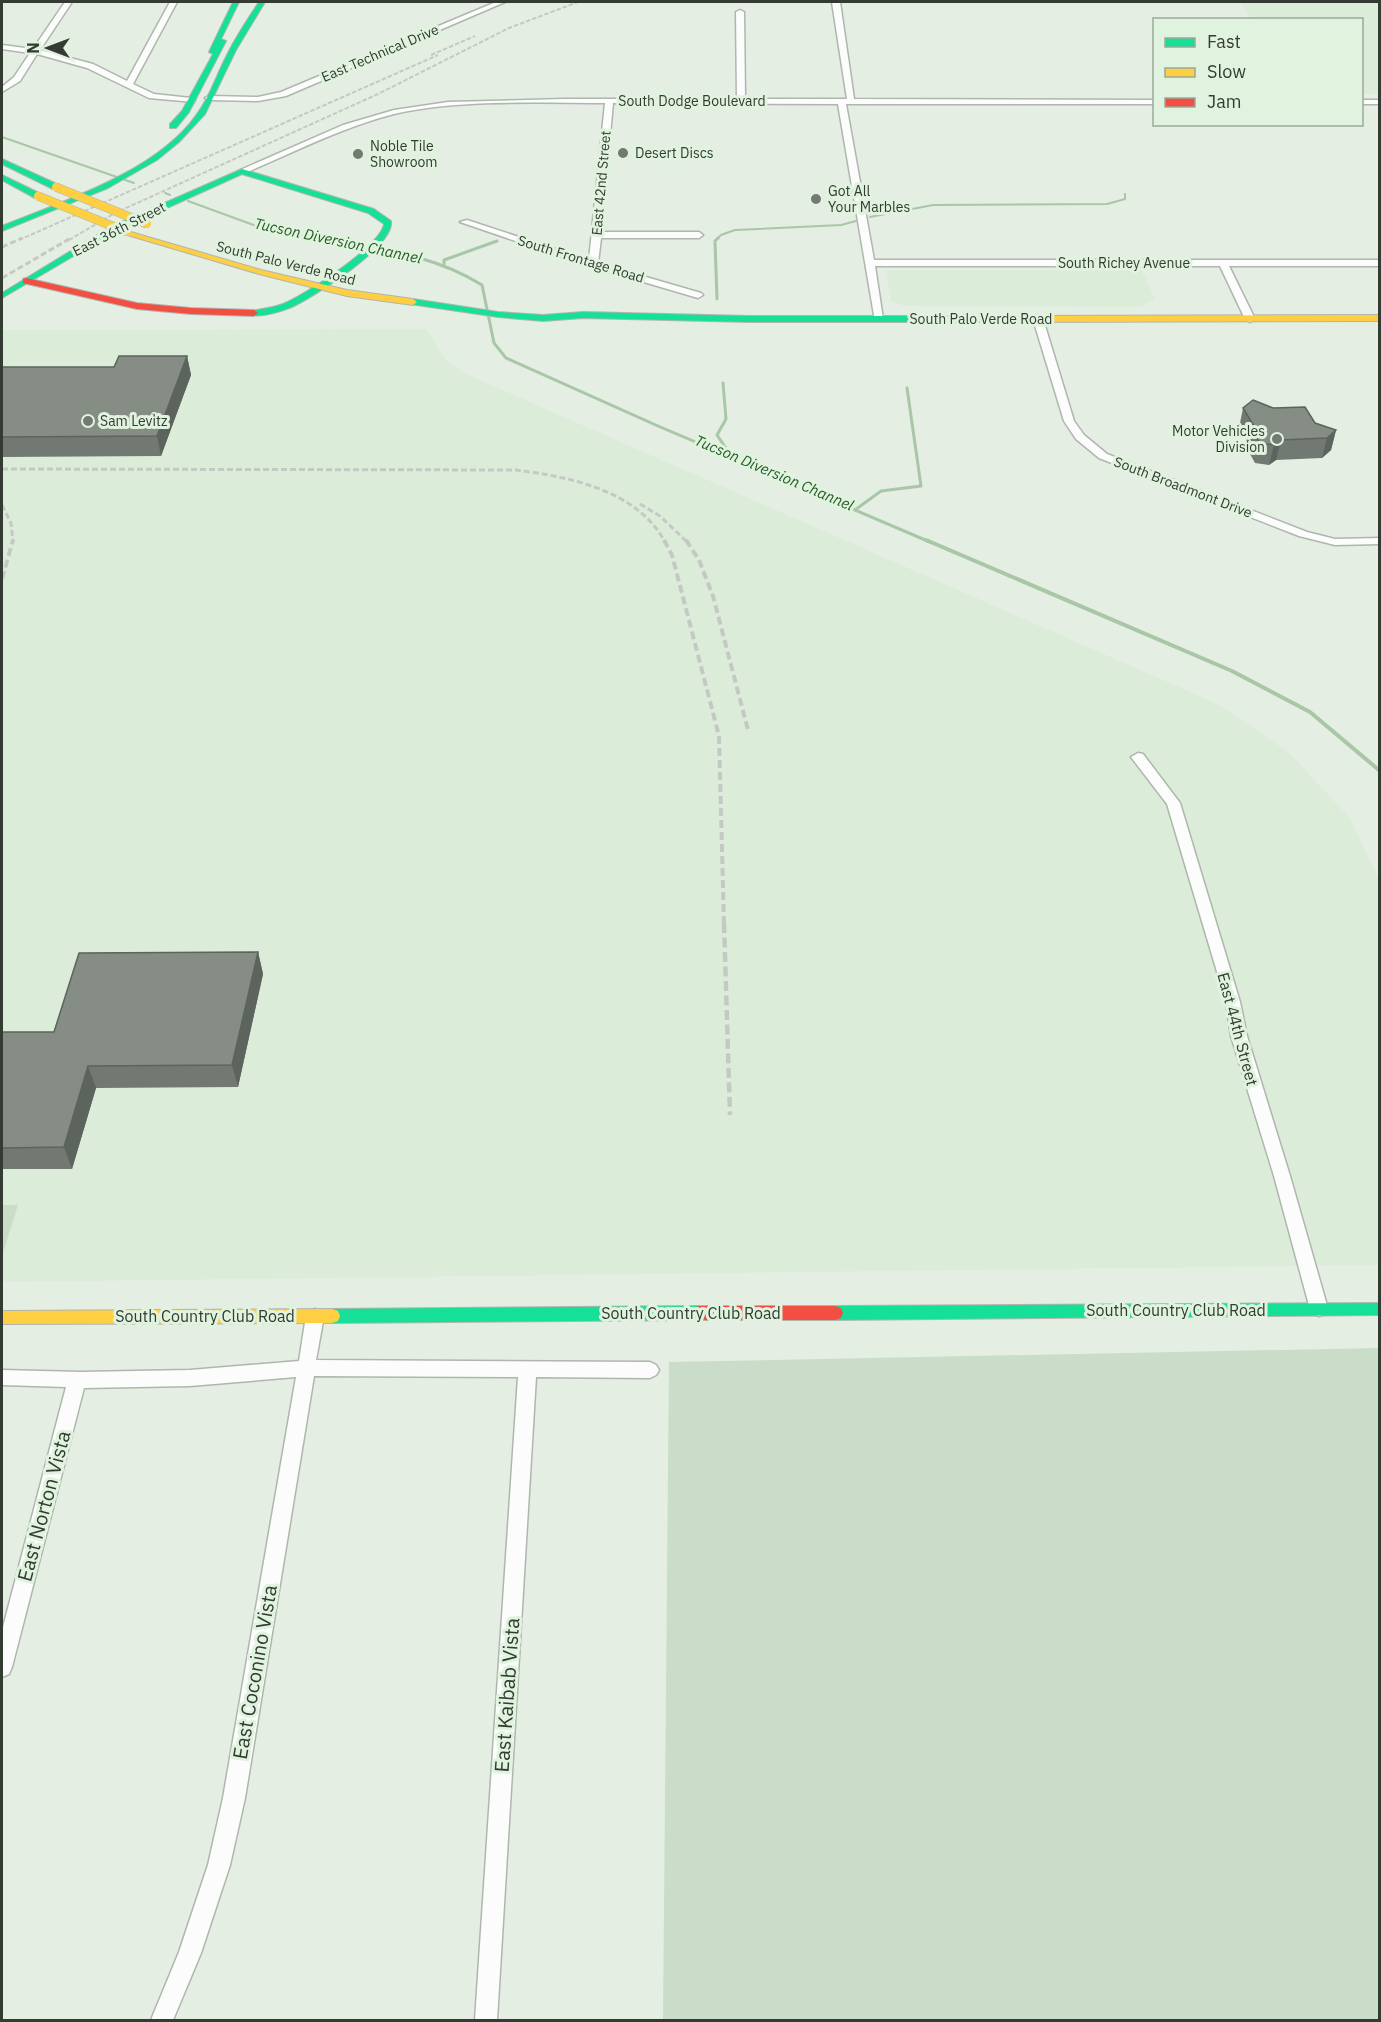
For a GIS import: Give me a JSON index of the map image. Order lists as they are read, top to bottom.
{
  "streets": {
    "main road": ["East 36th Street", "South Palo Verde Road", "South Country Club Road"],
    "street": [
      "East Technical Drive",
      "South Dodge Boulevard",
      "East 42nd Street",
      "South Frontage Road",
      "South Richey Avenue",
      "South Broadmont Drive",
      "East 44th Street",
      "East Norton Vista",
      "East Coconino Vista",
      "East Kaibab Vista"
    ]
  },
  "crossings": [
    ["South Dodge Boulevard", "East 42nd Street"],
    ["South Dodge Boulevard", "East 36th Street"],
    ["East 42nd Street", "South Frontage Road"],
    ["South Palo Verde Road", "South Broadmont Drive"],
    ["East 44th Street", "South Country Club Road"],
    ["South Country Club Road", "East Coconino Vista"]
  ],
  "water": ["Tucson Diversion Channel"],
  "places": [
    "Desert Discs",
    "Noble Tile Showroom",
    "Got All Your Marbles",
    "Sam Levitz",
    "Motor Vehicles Division"
  ],
  "legend": ["Fast", "Slow", "Jam"],
  "north": "left"
}
